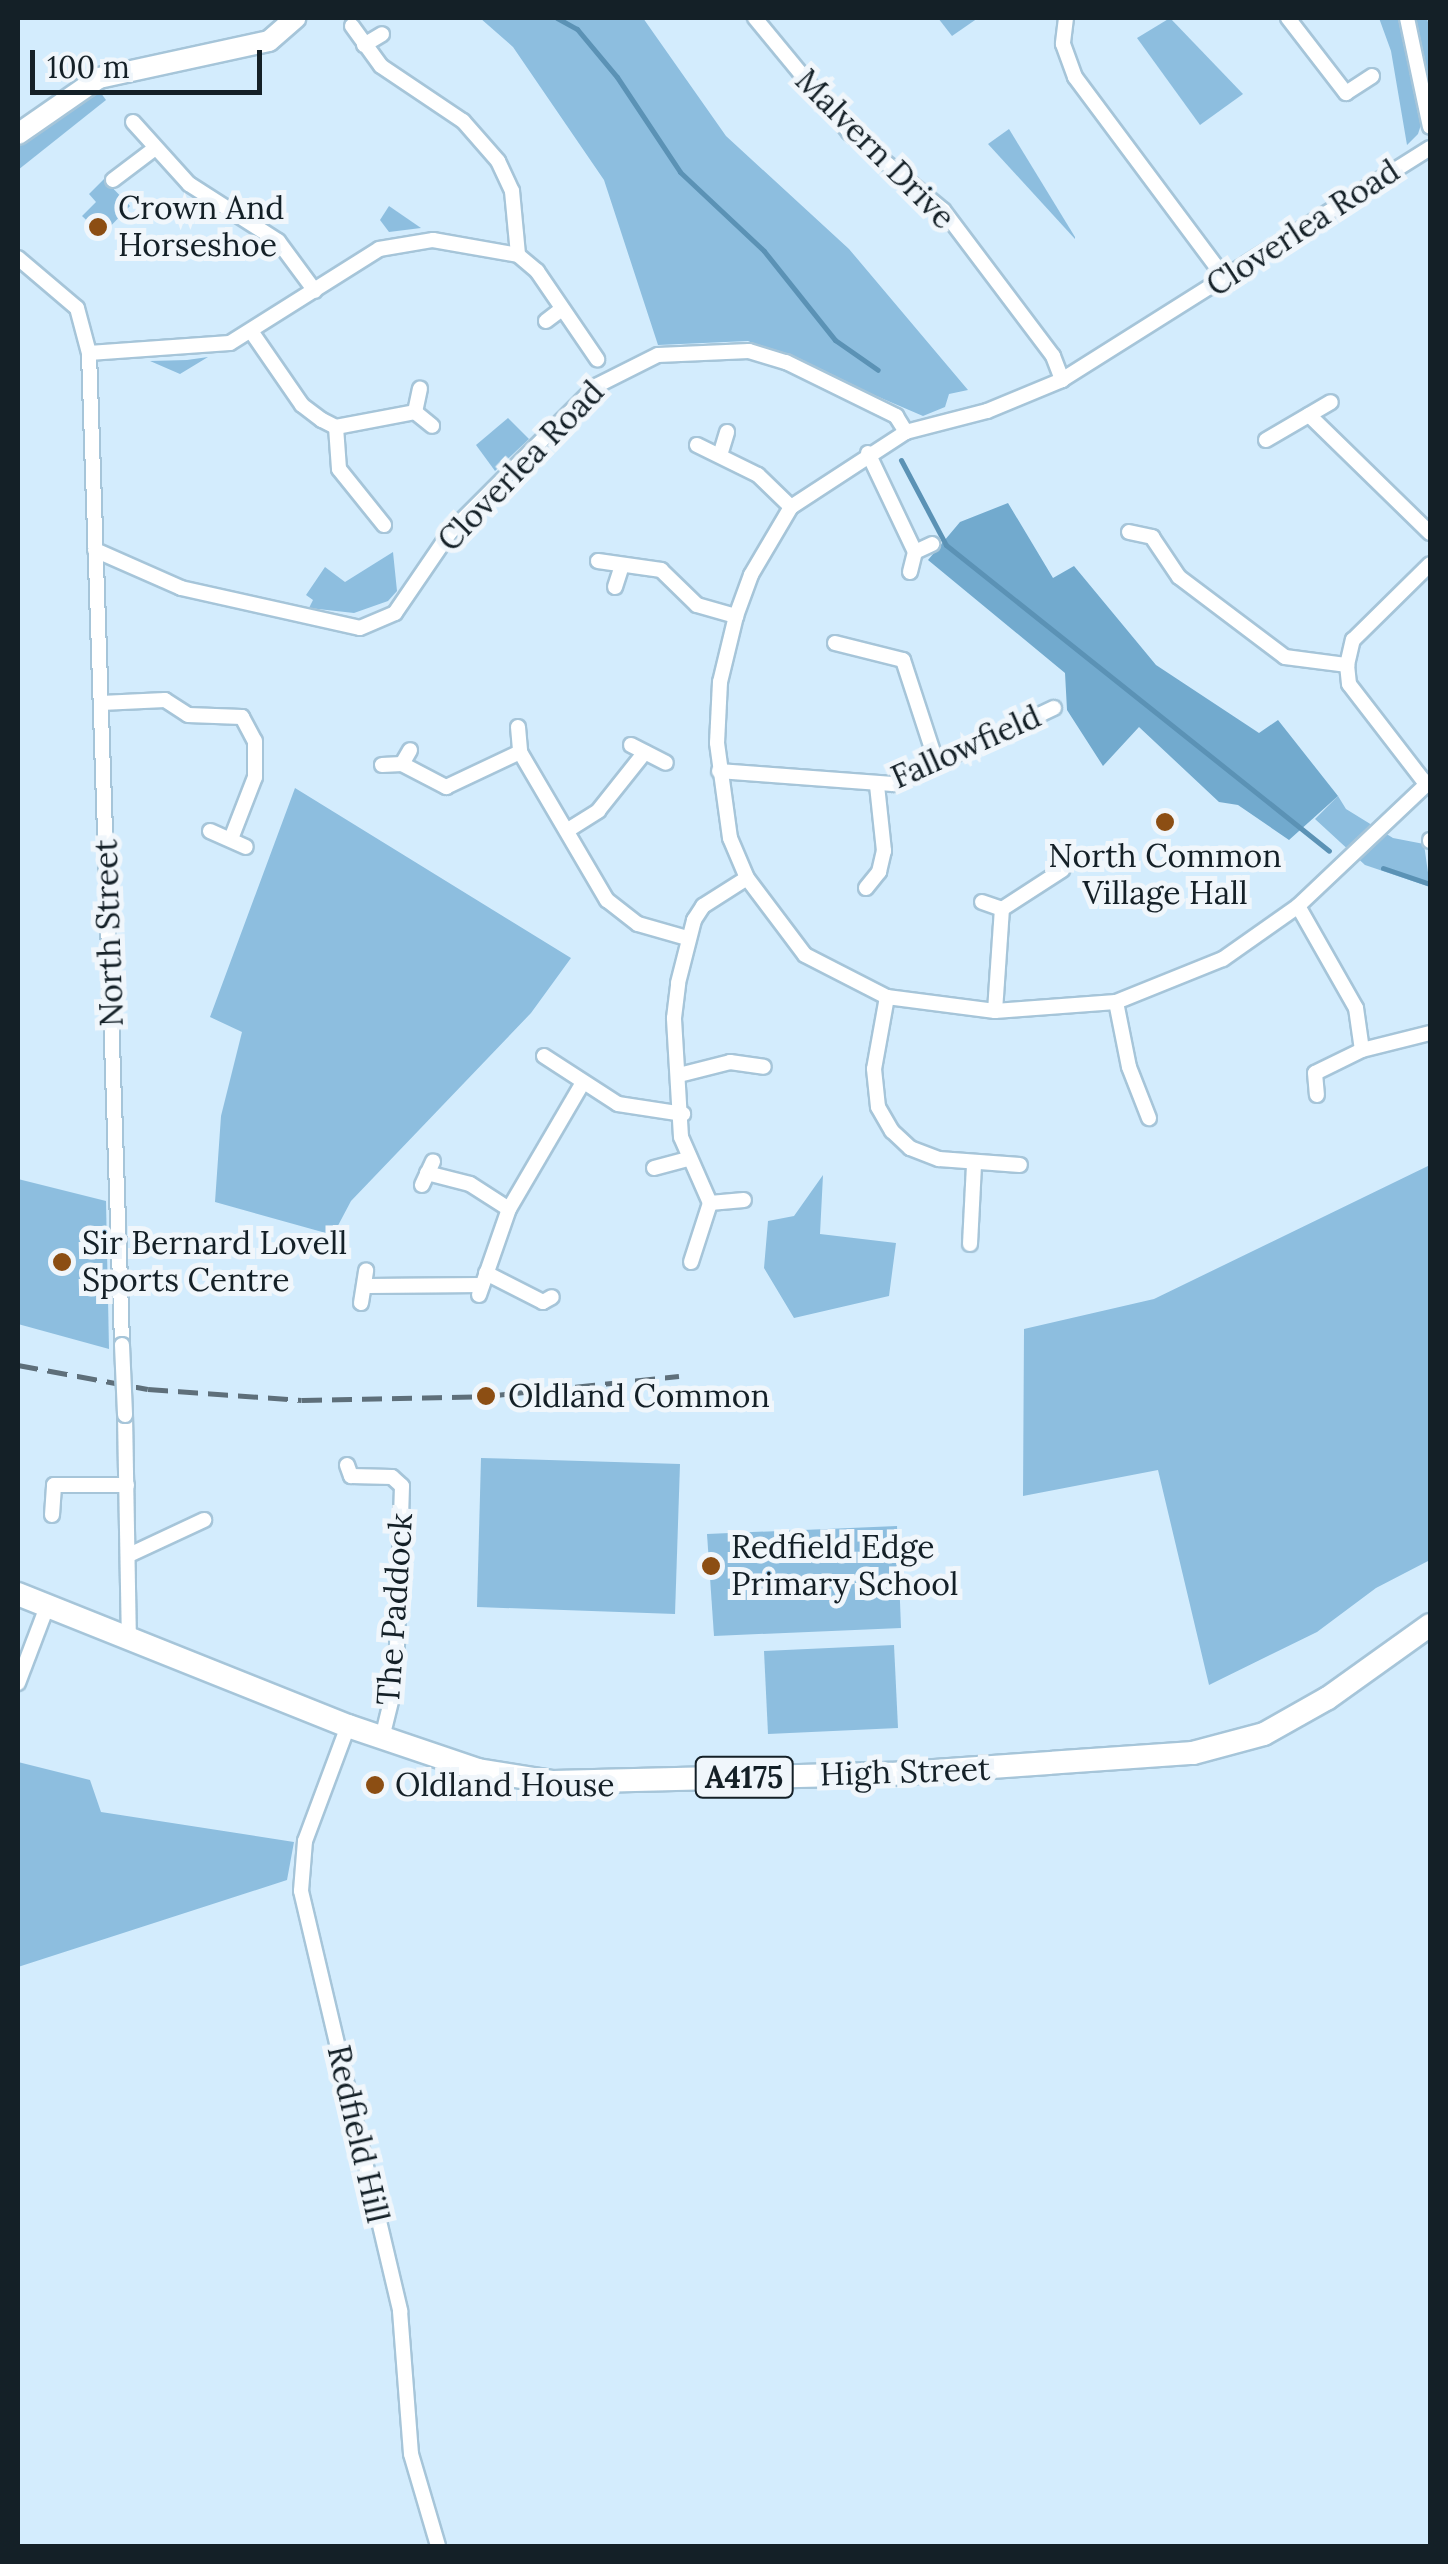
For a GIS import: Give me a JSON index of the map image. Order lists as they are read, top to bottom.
{
  "streets": {
    "main road": ["High Street", "A4175"],
    "street": [
      "Malvern Drive",
      "Cloverlea Road",
      "Fallowfield",
      "North Street",
      "The Paddock",
      "Redfield Hill"
    ]
  },
  "crossings": [
    ["Malvern Drive", "Cloverlea Road"],
    ["Cloverlea Road", "North Street"],
    ["North Street", "High Street"],
    ["The Paddock", "High Street"],
    ["High Street", "Redfield Hill"]
  ],
  "places": [
    "Crown And Horseshoe",
    "North Common Village Hall",
    "Sir Bernard Lovell Sports Centre",
    "Oldland Common",
    "Redfield Edge Primary School",
    "Oldland House"
  ],
  "scale_bar": "100 m"
}
